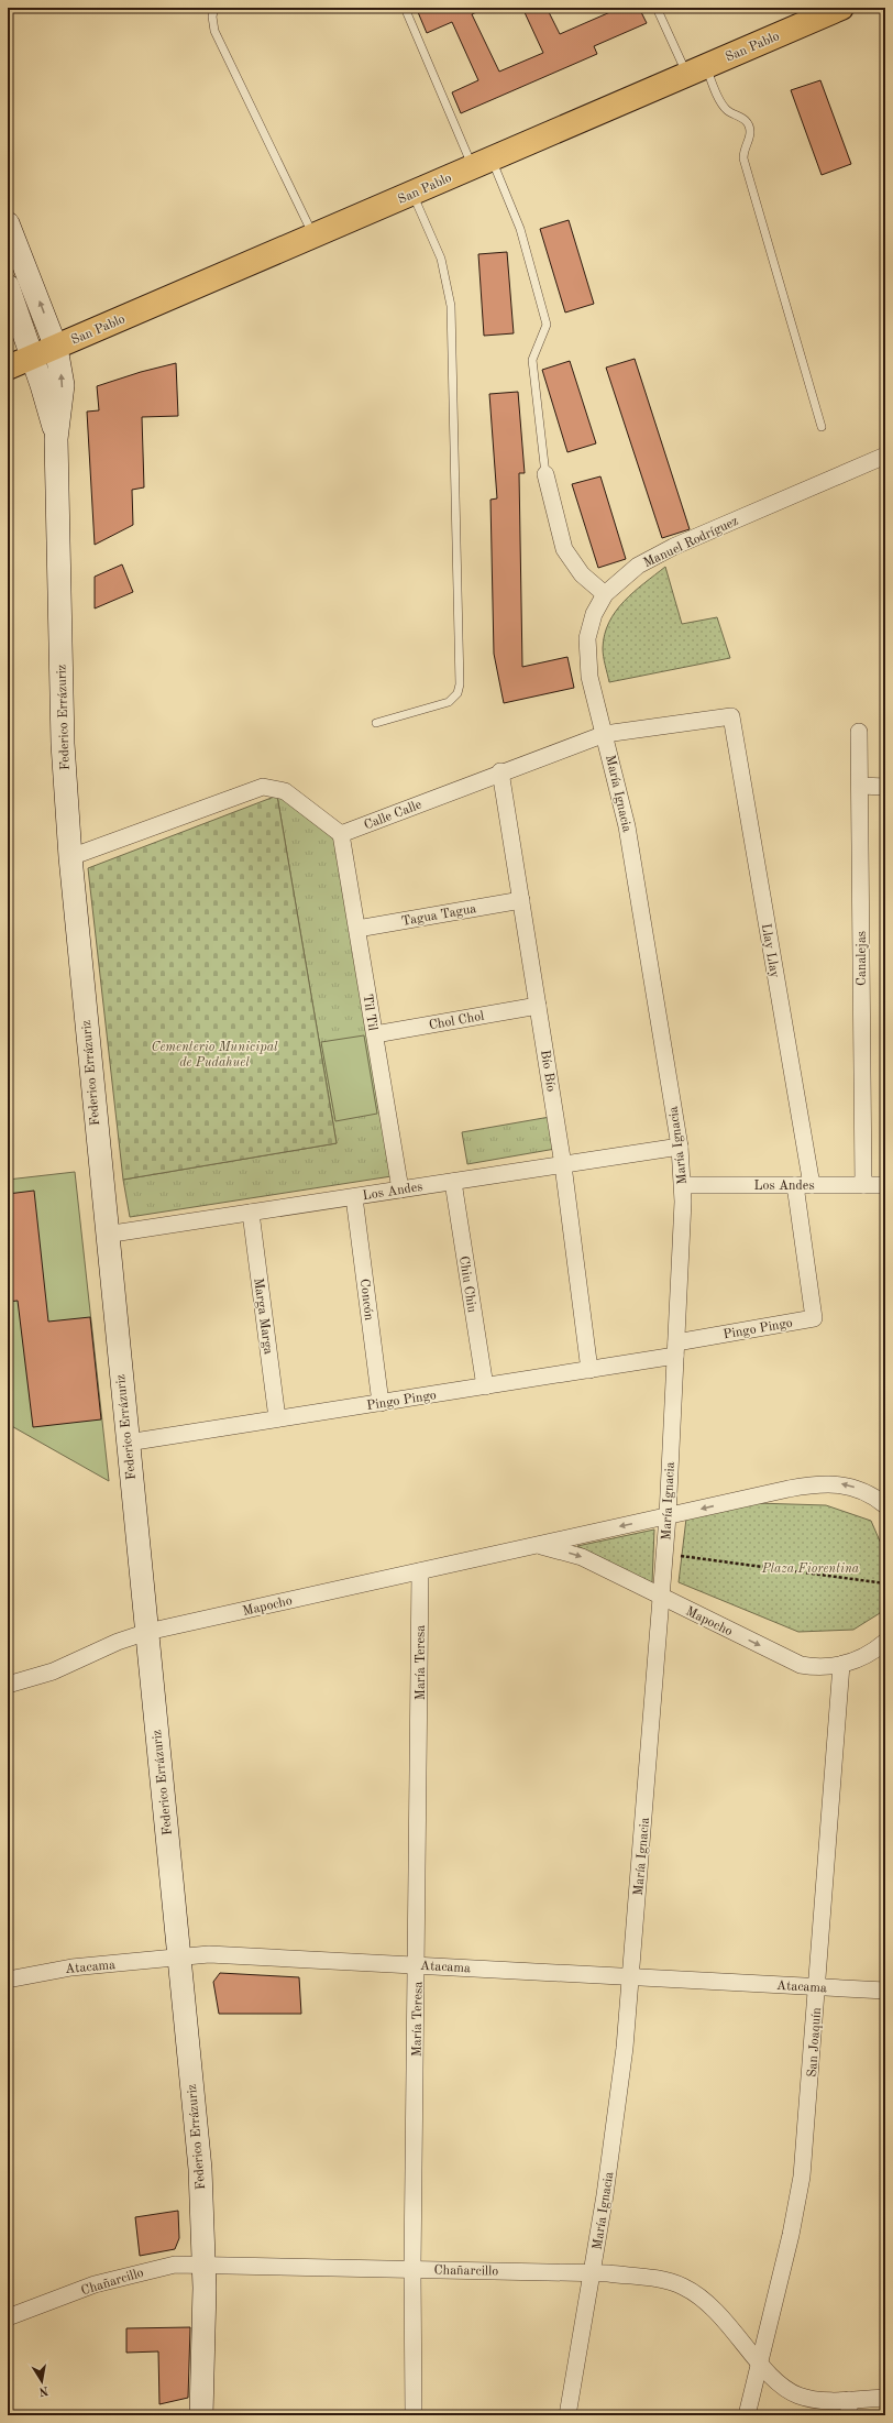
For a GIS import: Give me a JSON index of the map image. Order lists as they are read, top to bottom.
{
  "streets": {
    "main road": ["San Pablo"],
    "street": [
      "Manuel Rodríguez",
      "Federico Errázuriz",
      "María Ignacia",
      "Calle Calle",
      "Tagua Tagua",
      "Llay Llay",
      "Canalejas",
      "Til Til",
      "Chol Chol",
      "Bío Bío",
      "Los Andes",
      "Chiu Chiu",
      "Concón",
      "Marga Marga",
      "Pingo Pingo",
      "Mapocho",
      "María Teresa",
      "Atacama",
      "San Joaquín",
      "Chañarcillo"
    ]
  },
  "crossings": [
    ["San Pablo", "Federico Errázuriz"],
    ["Manuel Rodríguez", "María Ignacia"],
    ["Federico Errázuriz", "Los Andes"],
    ["Federico Errázuriz", "Pingo Pingo"],
    ["Federico Errázuriz", "Mapocho"],
    ["Federico Errázuriz", "Atacama"],
    ["Federico Errázuriz", "Chañarcillo"],
    ["María Ignacia", "Calle Calle"],
    ["María Ignacia", "Los Andes"],
    ["María Ignacia", "Pingo Pingo"],
    ["María Ignacia", "Mapocho"],
    ["María Ignacia", "Atacama"],
    ["María Ignacia", "Chañarcillo"],
    ["Calle Calle", "Llay Llay"],
    ["Calle Calle", "Til Til"],
    ["Calle Calle", "Bío Bío"],
    ["Tagua Tagua", "Til Til"],
    ["Tagua Tagua", "Bío Bío"],
    ["Llay Llay", "Los Andes"],
    ["Llay Llay", "Pingo Pingo"],
    ["Canalejas", "Los Andes"],
    ["Til Til", "Chol Chol"],
    ["Til Til", "Los Andes"],
    ["Chol Chol", "Bío Bío"],
    ["Bío Bío", "Los Andes"],
    ["Bío Bío", "Pingo Pingo"],
    ["Los Andes", "Chiu Chiu"],
    ["Los Andes", "Concón"],
    ["Los Andes", "Marga Marga"],
    ["Chiu Chiu", "Pingo Pingo"],
    ["Concón", "Pingo Pingo"],
    ["Marga Marga", "Pingo Pingo"],
    ["Mapocho", "María Teresa"],
    ["Mapocho", "San Joaquín"],
    ["María Teresa", "Atacama"],
    ["María Teresa", "Chañarcillo"],
    ["Atacama", "San Joaquín"],
    ["San Joaquín", "Chañarcillo"]
  ],
  "parks": ["Cementerio Municipal de Pudahuel", "Plaza Fiorentina"],
  "north": "bottom"
}
